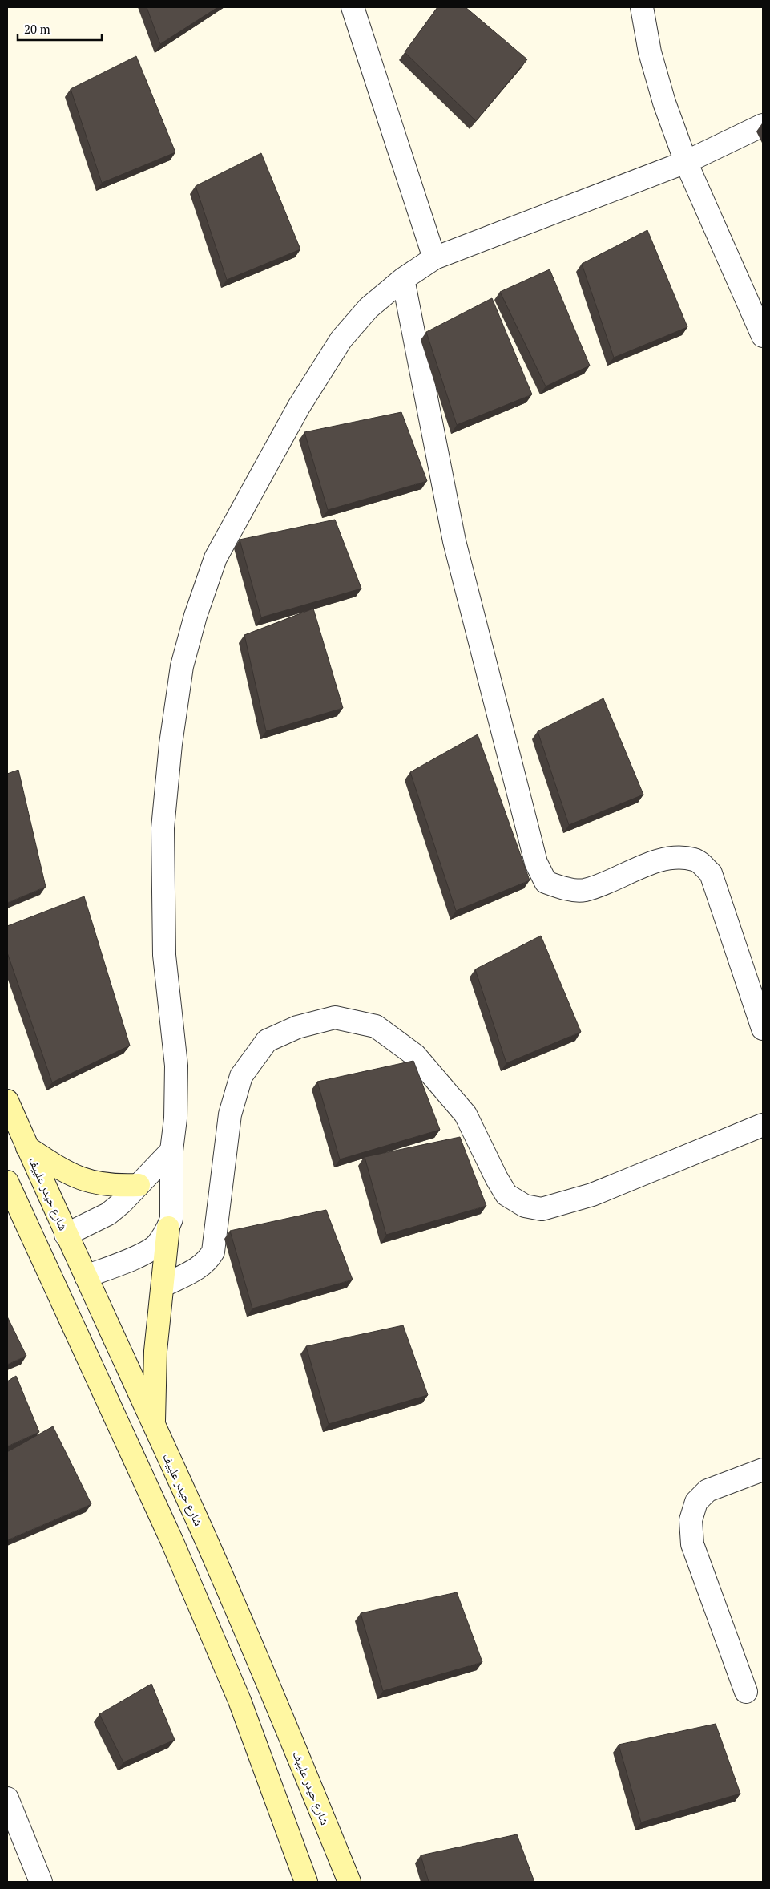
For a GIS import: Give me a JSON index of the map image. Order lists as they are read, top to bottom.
{
  "streets": {
    "main road": ["شارع حيدر علييف"]
  },
  "scale_bar": "20 m"
}
